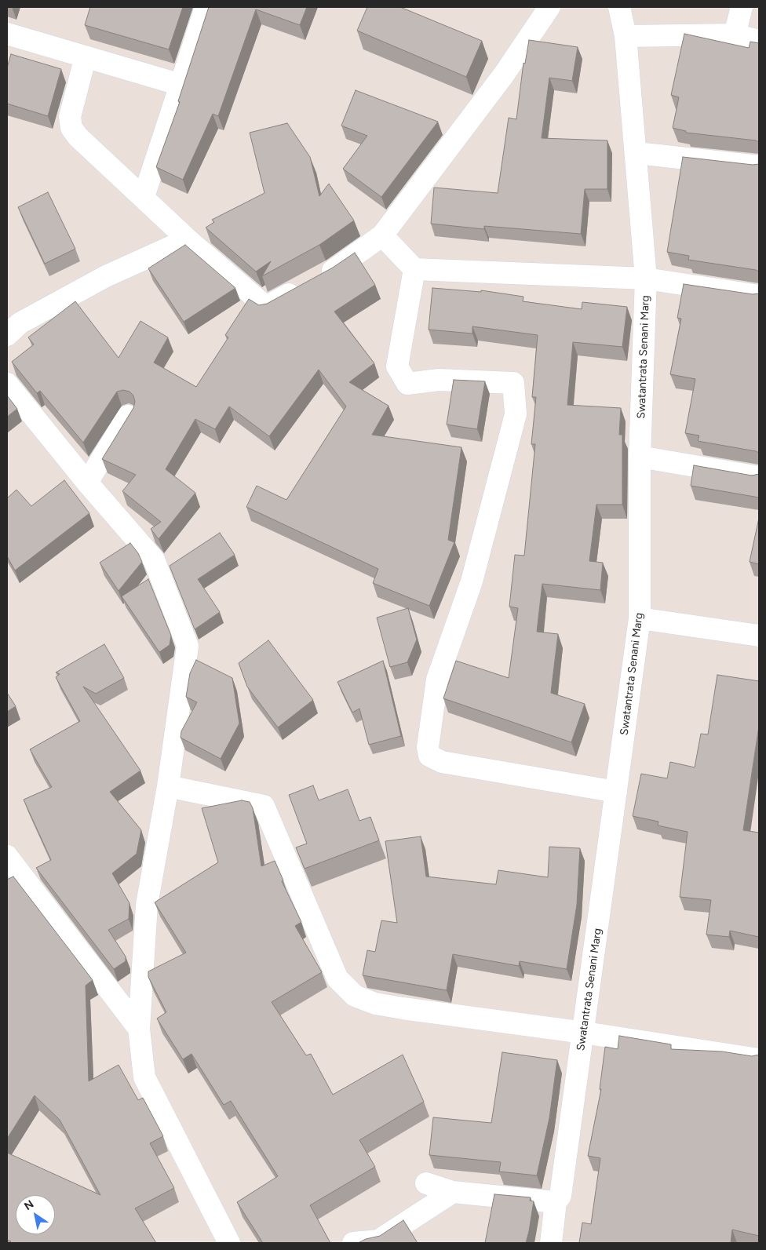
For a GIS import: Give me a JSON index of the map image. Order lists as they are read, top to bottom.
{
  "streets": {
    "street": ["Swatantrata Senani Marg"]
  },
  "north": "top left"
}
